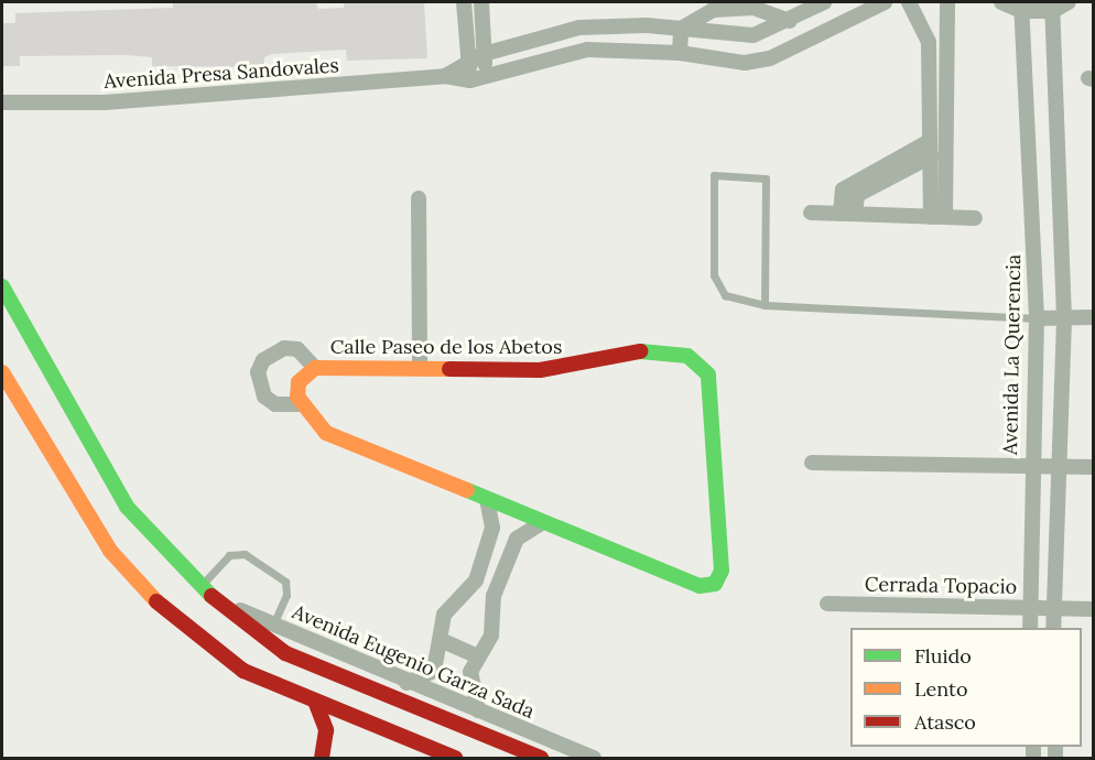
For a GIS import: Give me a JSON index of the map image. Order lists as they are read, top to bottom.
{
  "streets": {
    "main road": ["Calle Paseo de los Abetos", "Avenida Eugenio Garza Sada"],
    "street": ["Avenida Presa Sandovales", "Avenida La Querencia", "Cerrada Topacio"]
  },
  "crossings": [
    ["Avenida La Querencia", "Cerrada Topacio"]
  ],
  "legend": ["Fluido", "Lento", "Atasco"]
}
